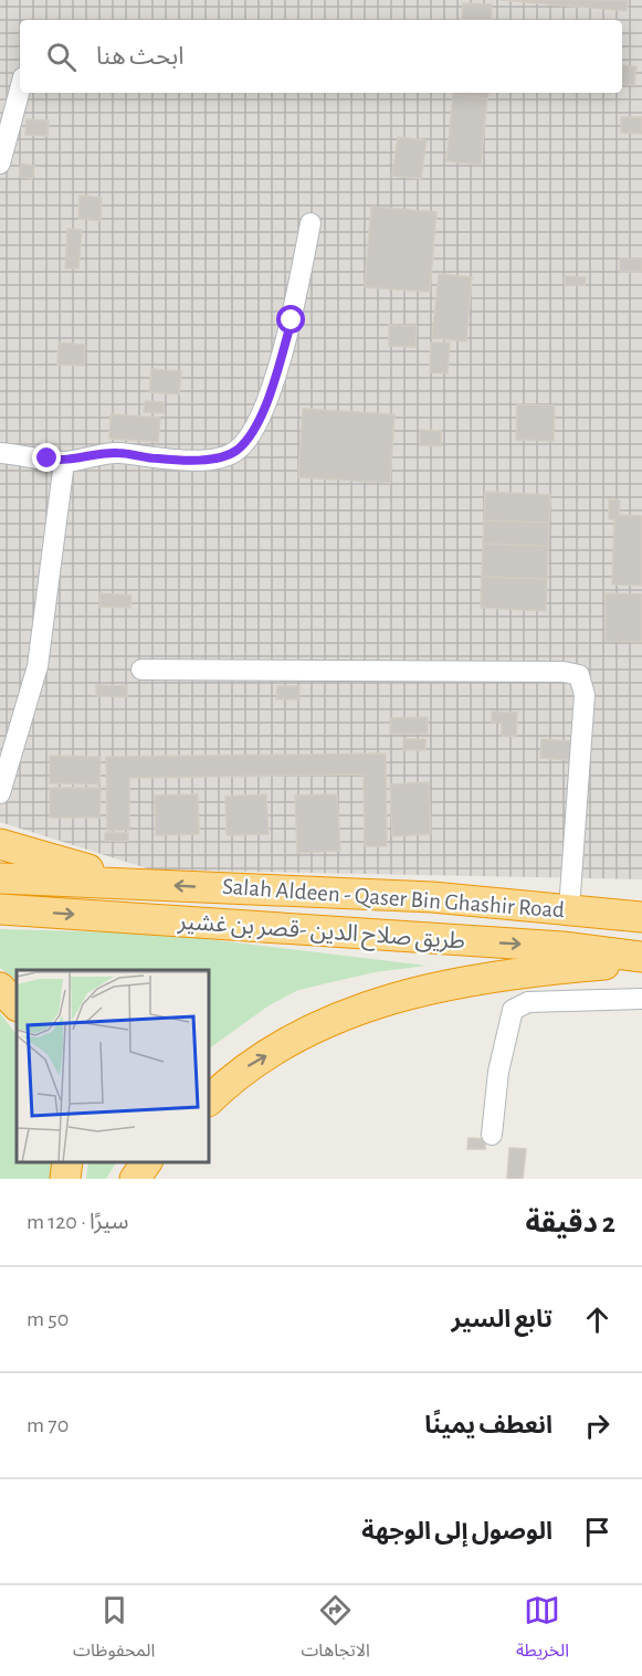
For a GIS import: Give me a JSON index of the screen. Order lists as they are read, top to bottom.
{
  "streets": {
    "highway": ["Salah Aldeen - Qaser Bin Ghashir Road", "طريق صلاح الدين -قصر بن غشير"]
  },
  "page": {
    "search": "ابحث هنا",
    "heading": ["2 دقيقة", "سيرًا · 120 m"],
    "list": [
      ["تابع السير", "50 m"],
      ["انعطف يمينًا", "70 m"],
      "الوصول إلى الوجهة"
    ],
    "nav": ["الخريطة", "الاتجاهات", "المحفوظات"]
  }
}
